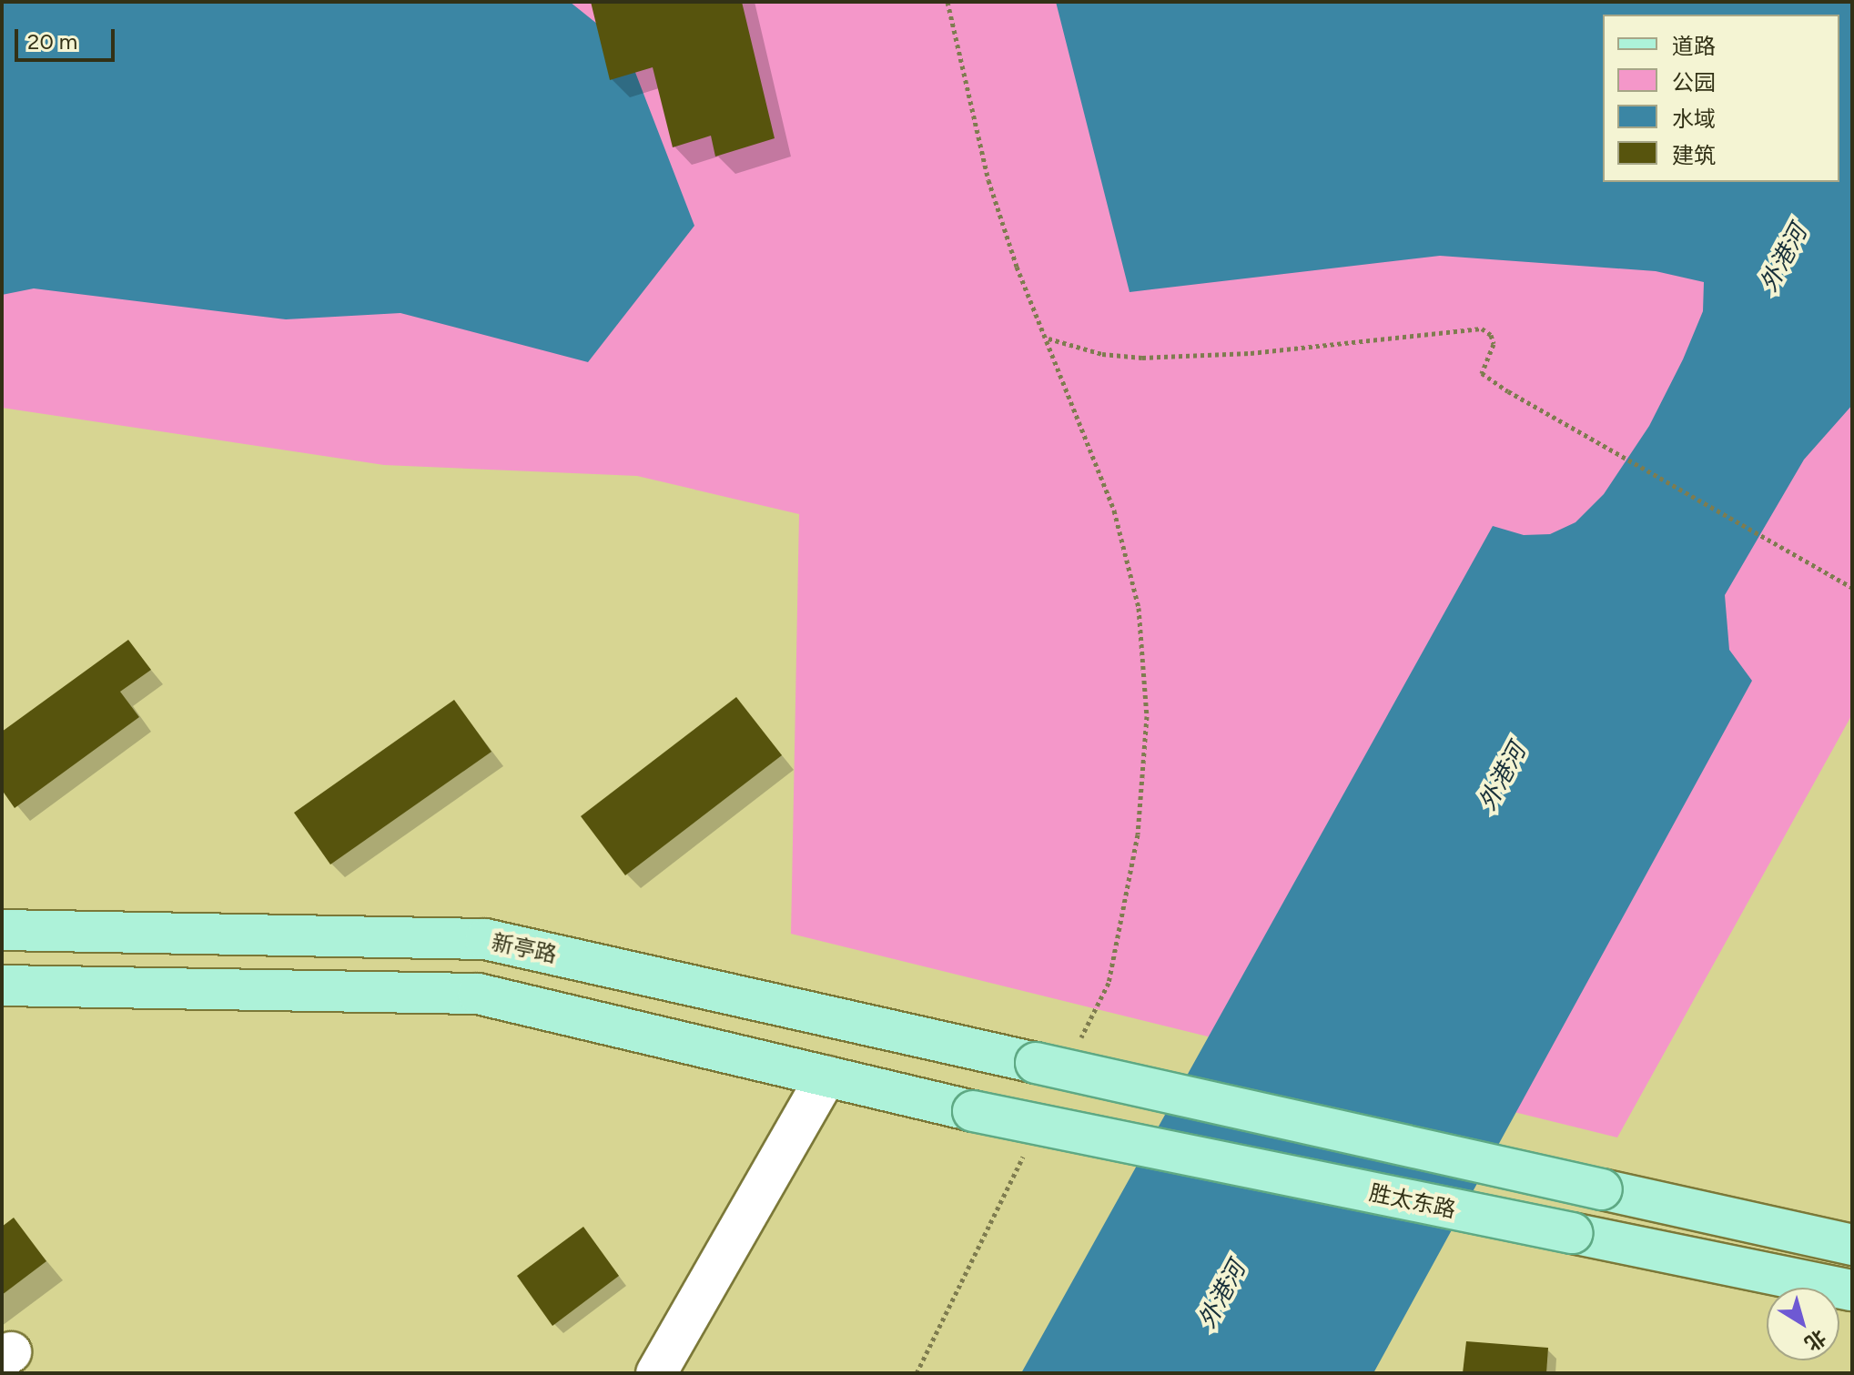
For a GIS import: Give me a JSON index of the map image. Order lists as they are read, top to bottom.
{
  "streets": {
    "main road": ["新亭路", "胜太东路"]
  },
  "water": ["外港河"],
  "legend": [
    "道路",
    "公园",
    "水域",
    "建筑"
  ],
  "scale_bar": "20 m",
  "north": "bottom right"
}
